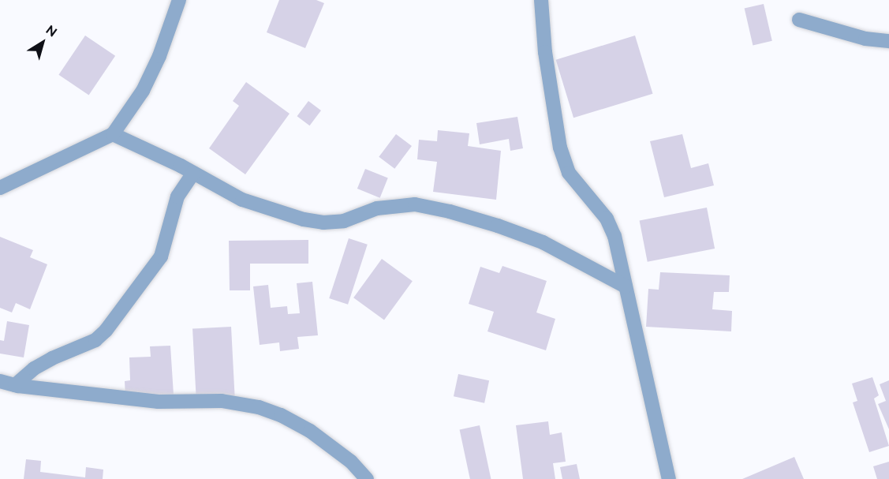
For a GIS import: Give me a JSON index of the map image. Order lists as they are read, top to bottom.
{
  "north": "top right"
}
